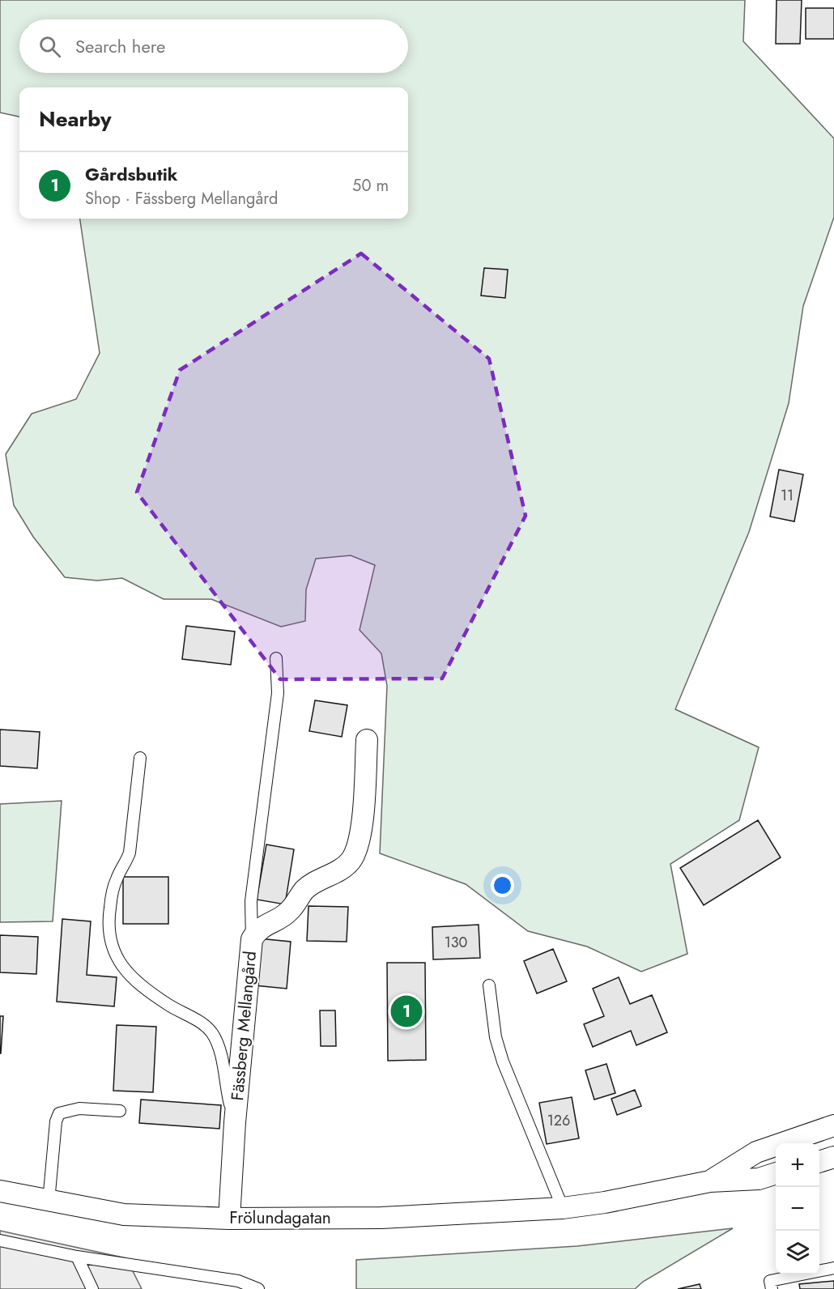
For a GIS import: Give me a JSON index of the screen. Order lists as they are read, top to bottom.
{
  "streets": {
    "street": ["Fässberg Mellangård", "Frölundagatan"]
  },
  "crossings": [
    ["Fässberg Mellangård", "Frölundagatan"]
  ],
  "house_numbers": ["11", "130", "126"],
  "page": {
    "search": "Search here",
    "heading": "Nearby",
    "list": [
      {
        "mark": "1",
        "name": "Gårdsbutik",
        "note": "Shop · Fässberg Mellangård",
        "value": "50 m"
      }
    ],
    "pins": "1",
    "map_buttons": ["+", "−"]
  }
}
